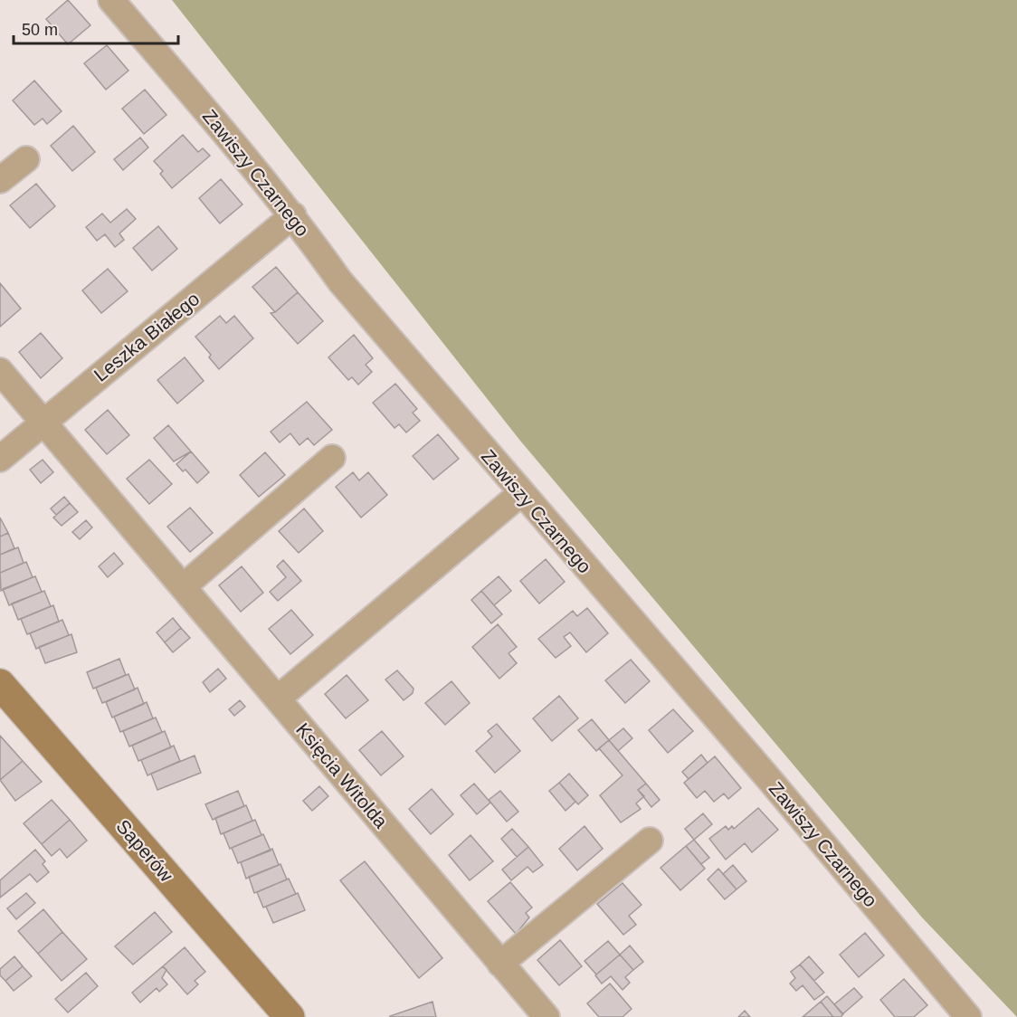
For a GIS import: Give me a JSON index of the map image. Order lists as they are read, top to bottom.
{
  "streets": {
    "street": [
      "Zawiszy Czarnego",
      "Leszka Białego",
      "Księcia Witolda",
      "Saperów"
    ]
  },
  "crossings": [
    ["Zawiszy Czarnego", "Leszka Białego"],
    ["Leszka Białego", "Księcia Witolda"]
  ],
  "scale_bar": "50 m"
}
